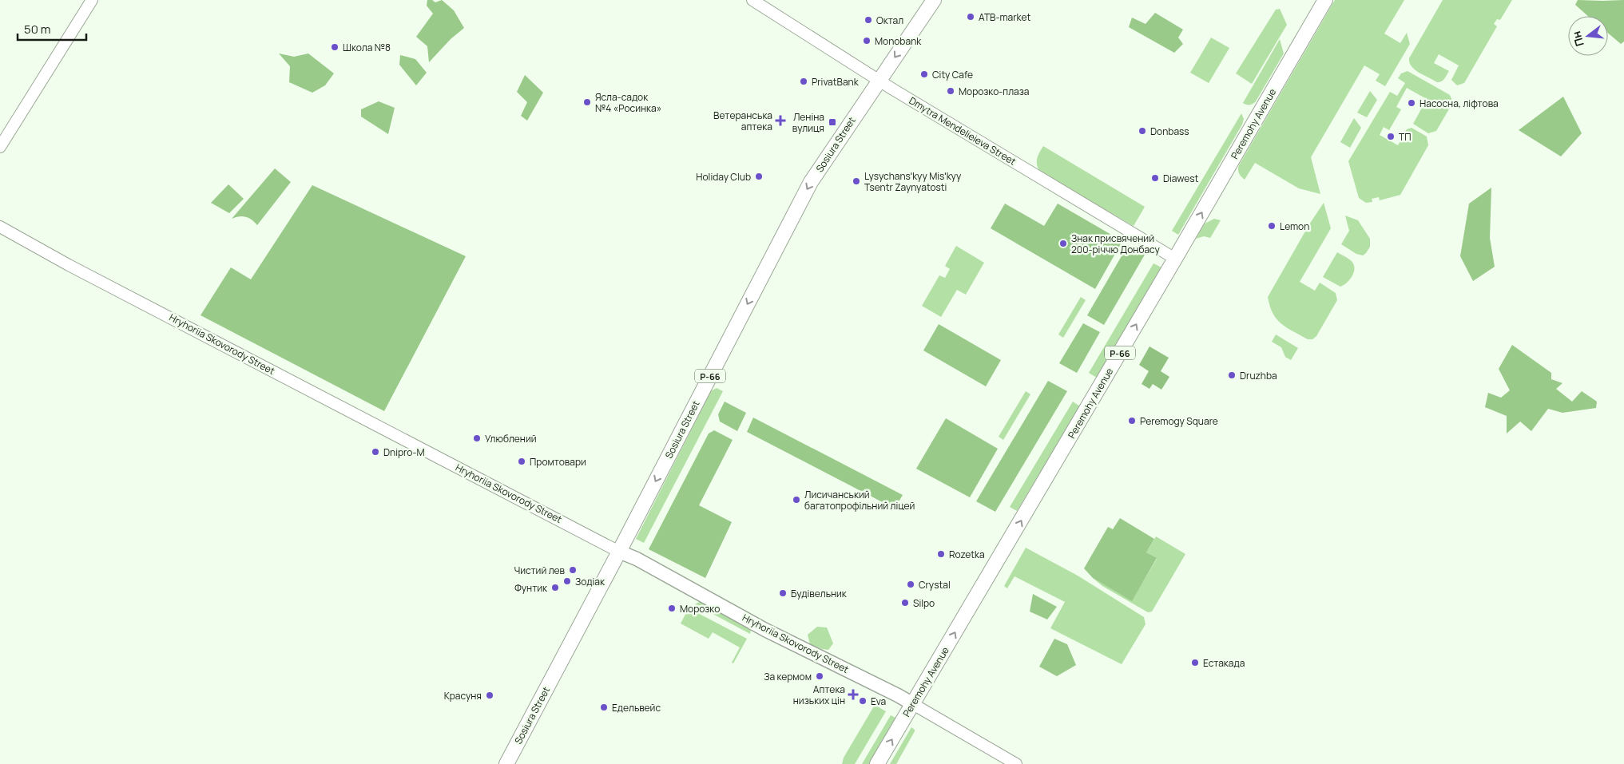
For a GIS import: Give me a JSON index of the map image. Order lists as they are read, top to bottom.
{
  "streets": {
    "main road": [
      "Peremohy Avenue",
      "Sosiura Street",
      "Hryhoriia Skovorody Street",
      "Р-66"
    ],
    "street": ["Dmytra Mendelieieva Street"]
  },
  "crossings": [
    ["Peremohy Avenue", "Dmytra Mendelieieva Street"],
    ["Peremohy Avenue", "Hryhoriia Skovorody Street"],
    ["Dmytra Mendelieieva Street", "Sosiura Street"],
    ["Sosiura Street", "Hryhoriia Skovorody Street"]
  ],
  "one_way": ["Peremohy Avenue", "Sosiura Street"],
  "places": {
    "other": [
      "ATB-market",
      "Октал",
      "Monobank",
      "Школа №8",
      "City Cafe",
      "PrivatBank",
      "Морозко-плаза",
      "Ясла-садок №4 «Росинка»",
      "Насосна, ліфтова",
      "Donbass",
      "ТП",
      "Holiday Club",
      "Diawest",
      "Lysychansʹkyy Misʹkyy Tsentr Zaynyatosti",
      "Lemon",
      "Знак присвячений 200-річчю Донбасу",
      "Druzhba",
      "Peremogy Square",
      "Улюблений",
      "Dnipro-M",
      "Промтовари",
      "Лисичанський багатопрофільний ліцей",
      "Rozetka",
      "Чистий лев",
      "Зодіак",
      "Crystal",
      "Фунтик",
      "Будівельник",
      "Silpo",
      "Морозко",
      "Естакада",
      "За кермом",
      "Красуня",
      "Eva",
      "Едельвейс"
    ],
    "health": ["Ветеранська аптека", "Аптека низьких цін"],
    "transit": ["Леніна вулиця"]
  },
  "scale_bar": "50 m",
  "north": "left"
}
